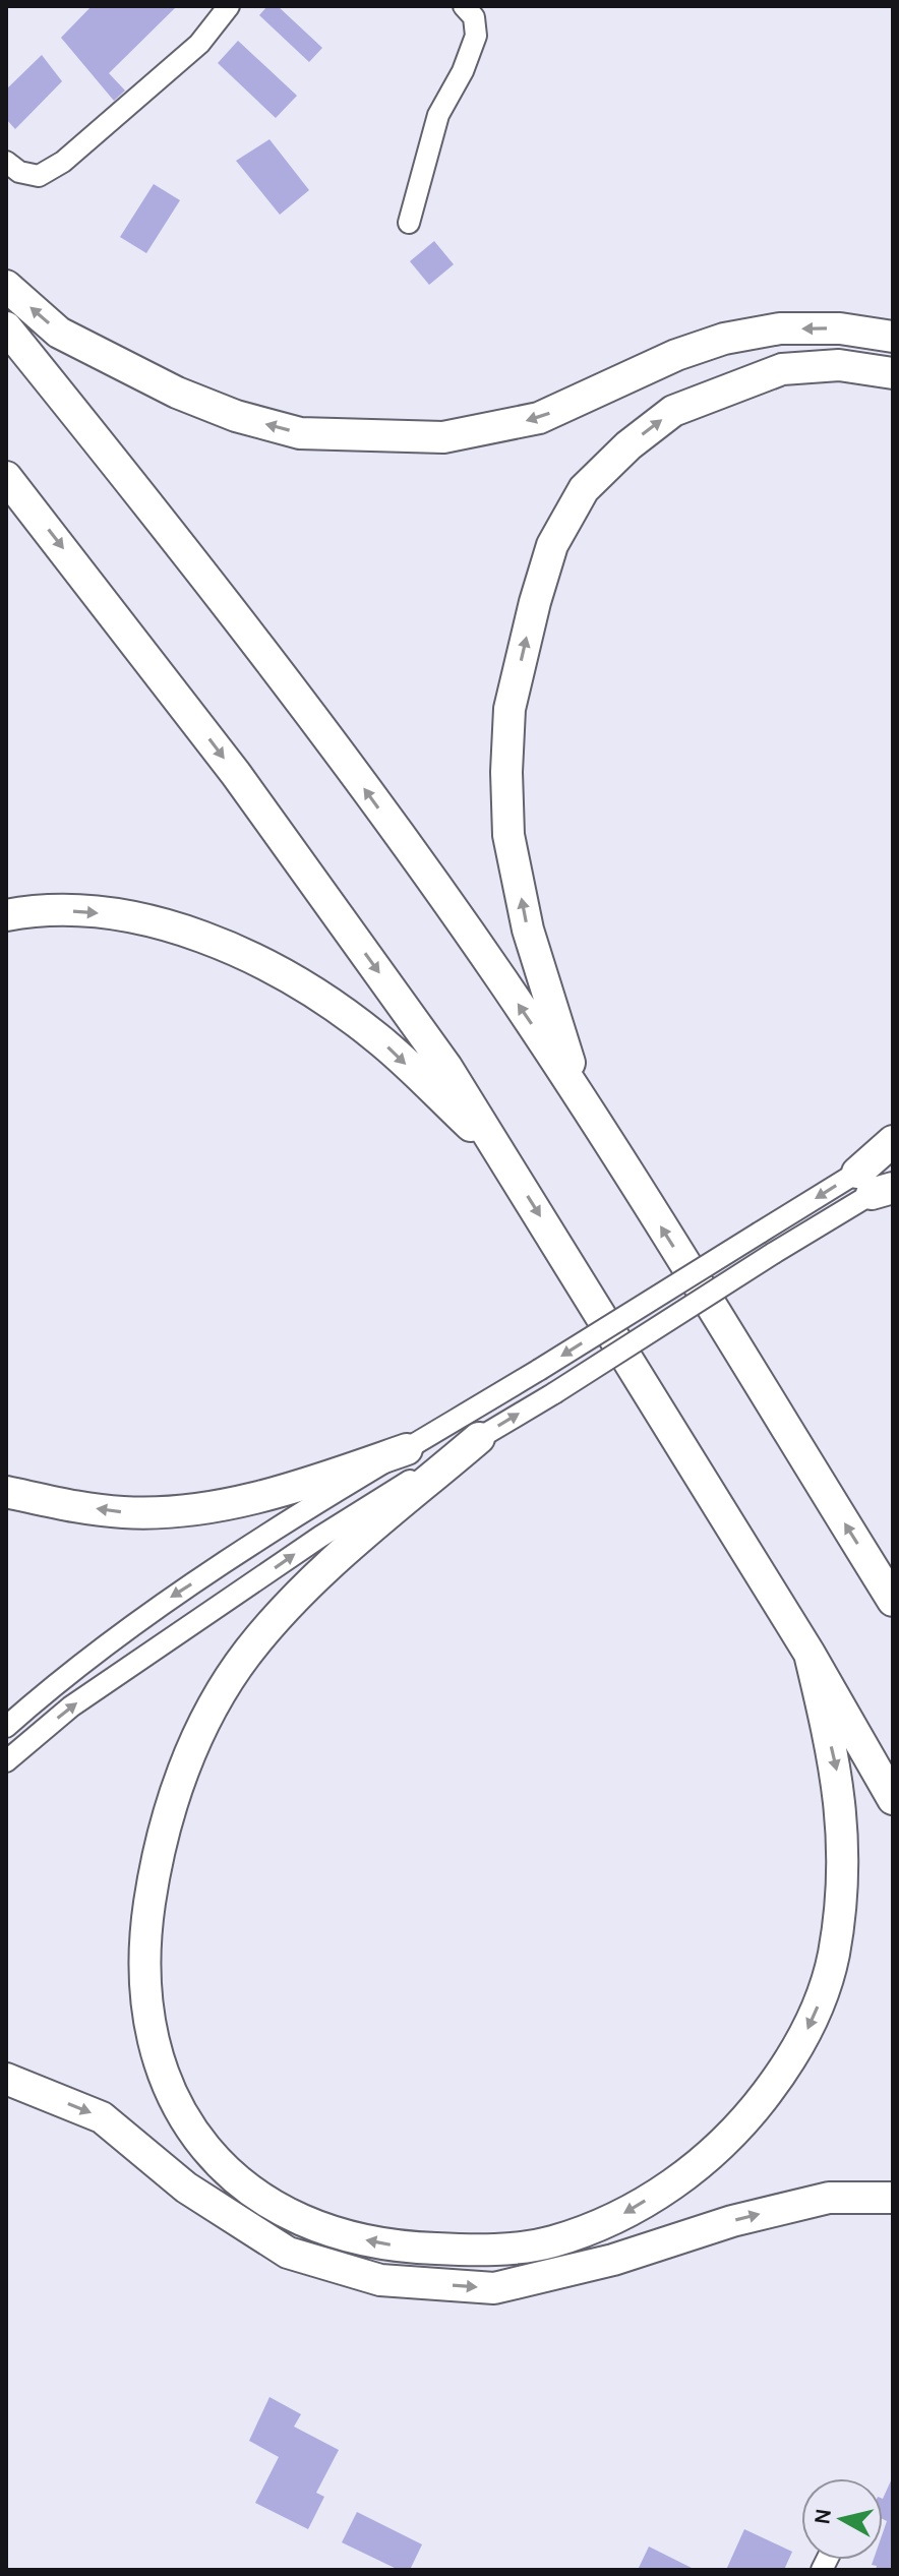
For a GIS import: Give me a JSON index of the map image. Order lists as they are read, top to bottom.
{
  "north": "left"
}
